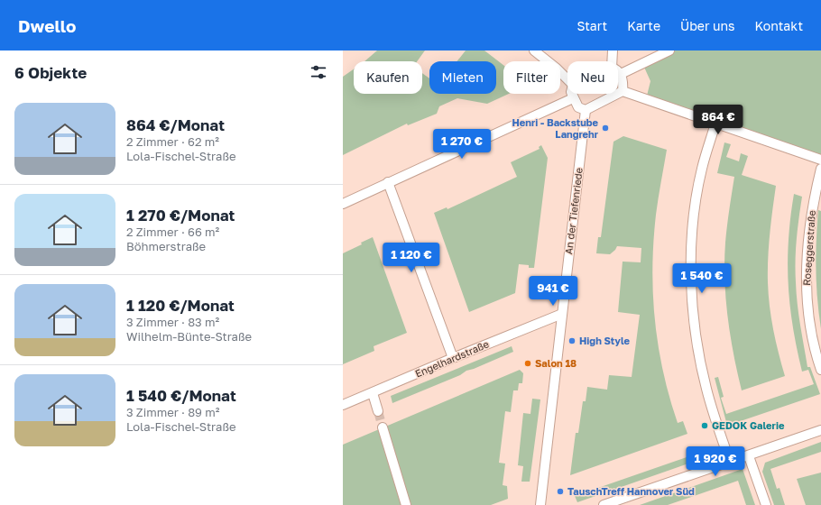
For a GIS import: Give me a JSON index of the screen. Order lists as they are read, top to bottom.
{
  "streets": {
    "street": ["An der Tiefenriede", "Roseggerstraße", "Engelhardstraße"]
  },
  "crossings": [
    ["An der Tiefenriede", "Engelhardstraße"]
  ],
  "places": [
    "Henri - Backstube Langrehr",
    "High Style",
    "Salon 18",
    "GEDOK Galerie",
    "TauschTreff Hannover Süd"
  ],
  "page": {
    "header": "Dwello",
    "nav": [
      "Start",
      "Karte",
      "Über uns",
      "Kontakt"
    ],
    "heading": "6 Objekte",
    "chip": [
      "Kaufen",
      "Mieten",
      "Filter",
      "Neu"
    ],
    "list": [
      {
        "name": "864 €/Monat",
        "note": "2 Zimmer · 62 m² · Lola-Fischel-Straße"
      },
      {
        "name": "1 270 €/Monat",
        "note": "2 Zimmer · 66 m² · Böhmerstraße"
      },
      {
        "name": "1 120 €/Monat",
        "note": "3 Zimmer · 83 m² · Wilhelm-Bünte-Straße"
      },
      {
        "name": "1 540 €/Monat",
        "note": "3 Zimmer · 89 m² · Lola-Fischel-Straße"
      }
    ],
    "price": [
      "864 €",
      "1 270 €",
      "1 120 €",
      "1 540 €",
      "941 €",
      "1 920 €"
    ]
  }
}
